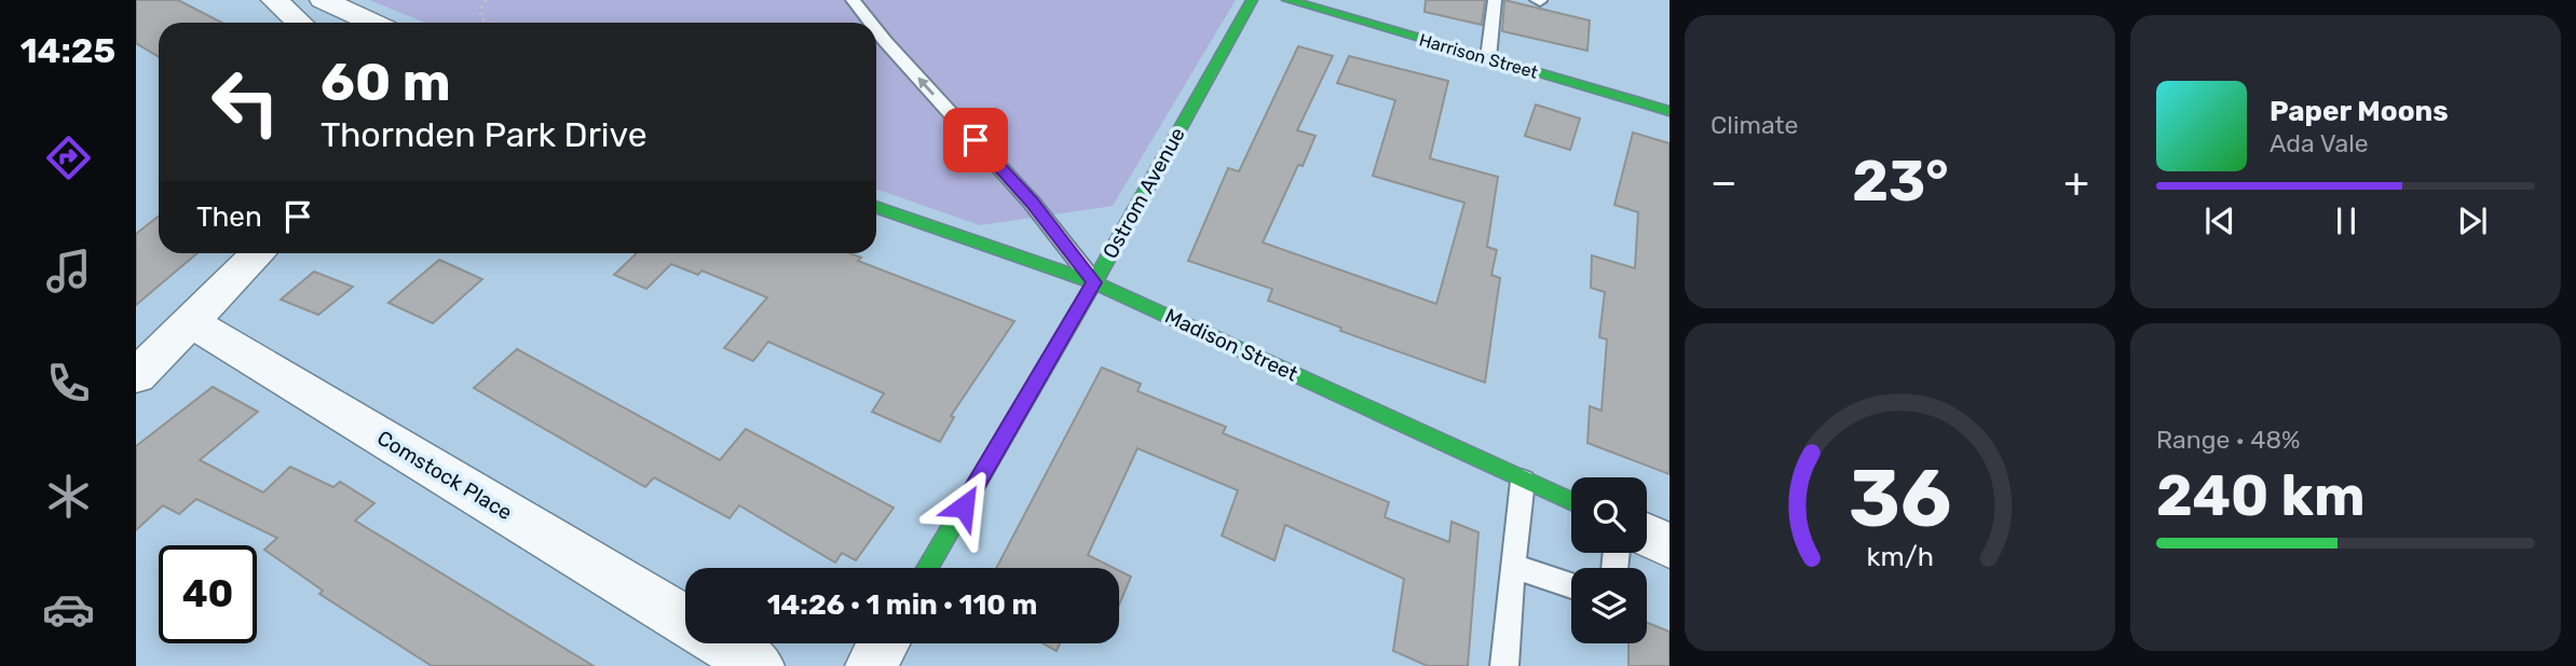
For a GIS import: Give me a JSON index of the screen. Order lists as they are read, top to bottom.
{
  "streets": {
    "street": [
      "Harrison Street",
      "Ostrom Avenue",
      "Madison Street",
      "Comstock Place"
    ]
  },
  "crossings": [
    ["Ostrom Avenue", "Madison Street"]
  ],
  "page": {
    "tabs": "14:25",
    "tile": [
      "Climate",
      ["Range · 48%", "240 km"]
    ],
    "turn": ["60 m", "Thornden Park Drive"],
    "song": ["Paper Moons", "Ada Vale"],
    "heat": ["−", "23°", "+"],
    "then": "Then",
    "limit": "40",
    "trip": "14:26 · 1 min · 110 m",
    "gauge": ["36", "km/h"]
  }
}
